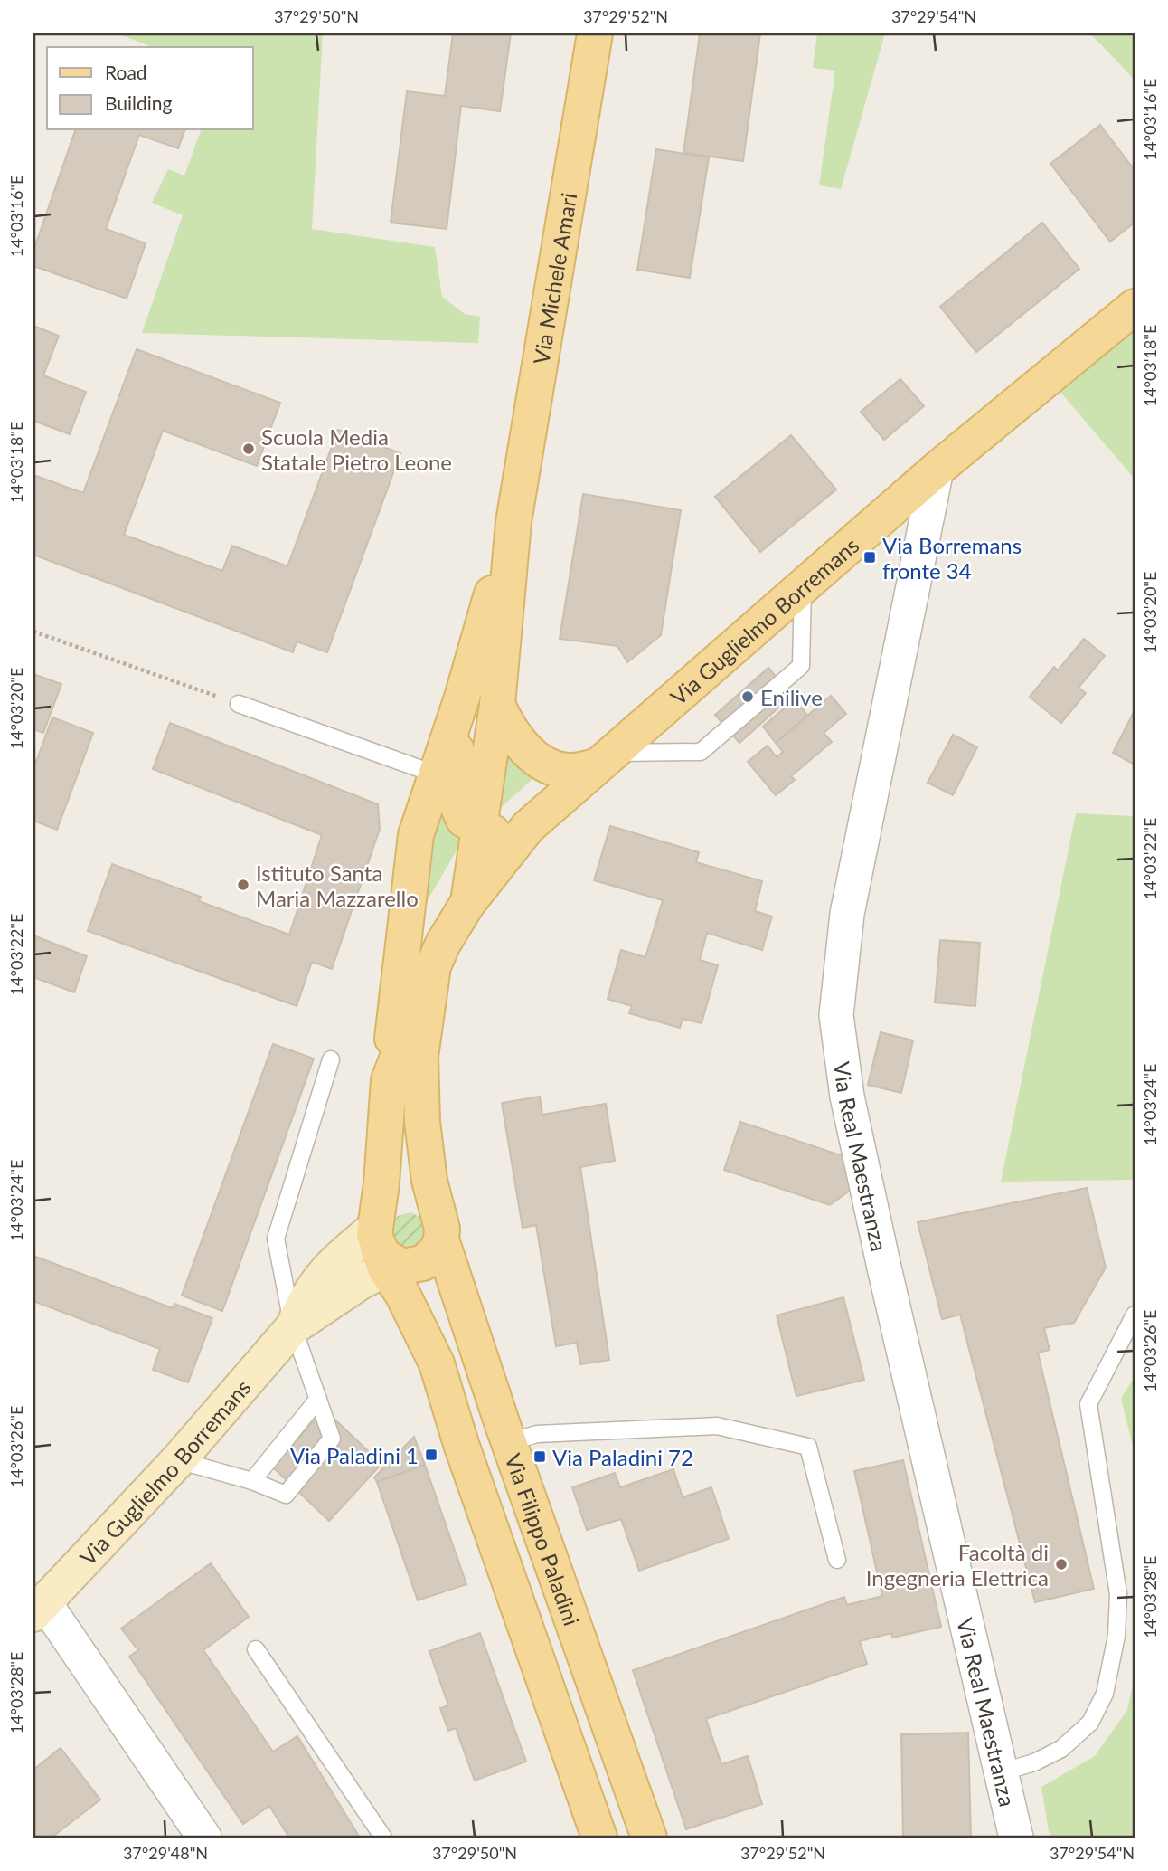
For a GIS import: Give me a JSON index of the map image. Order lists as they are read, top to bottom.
{
  "streets": {
    "main road": ["Via Michele Amari", "Via Guglielmo Borremans", "Via Filippo Paladini"],
    "street": ["Via Real Maestranza"]
  },
  "crossings": [
    ["Via Guglielmo Borremans", "Via Real Maestranza"],
    ["Via Guglielmo Borremans", "Via Filippo Paladini"]
  ],
  "places": {
    "other": [
      "Scuola Media Statale Pietro Leone",
      "Enilive",
      "Istituto Santa Maria Mazzarello",
      "Facoltà di Ingegneria Elettrica"
    ],
    "transit": ["Via Borremans fronte 34", "Via Paladini 1", "Via Paladini 72"]
  },
  "legend": ["Road", "Building"],
  "coordinates": [
    "37°29'50\"N",
    "37°29'52\"N",
    "37°29'54\"N",
    "14°03'16\"E",
    "14°03'18\"E",
    "14°03'20\"E",
    "14°03'22\"E",
    "14°03'24\"E",
    "14°03'26\"E",
    "14°03'28\"E",
    "37°29'48\"N"
  ]
}
